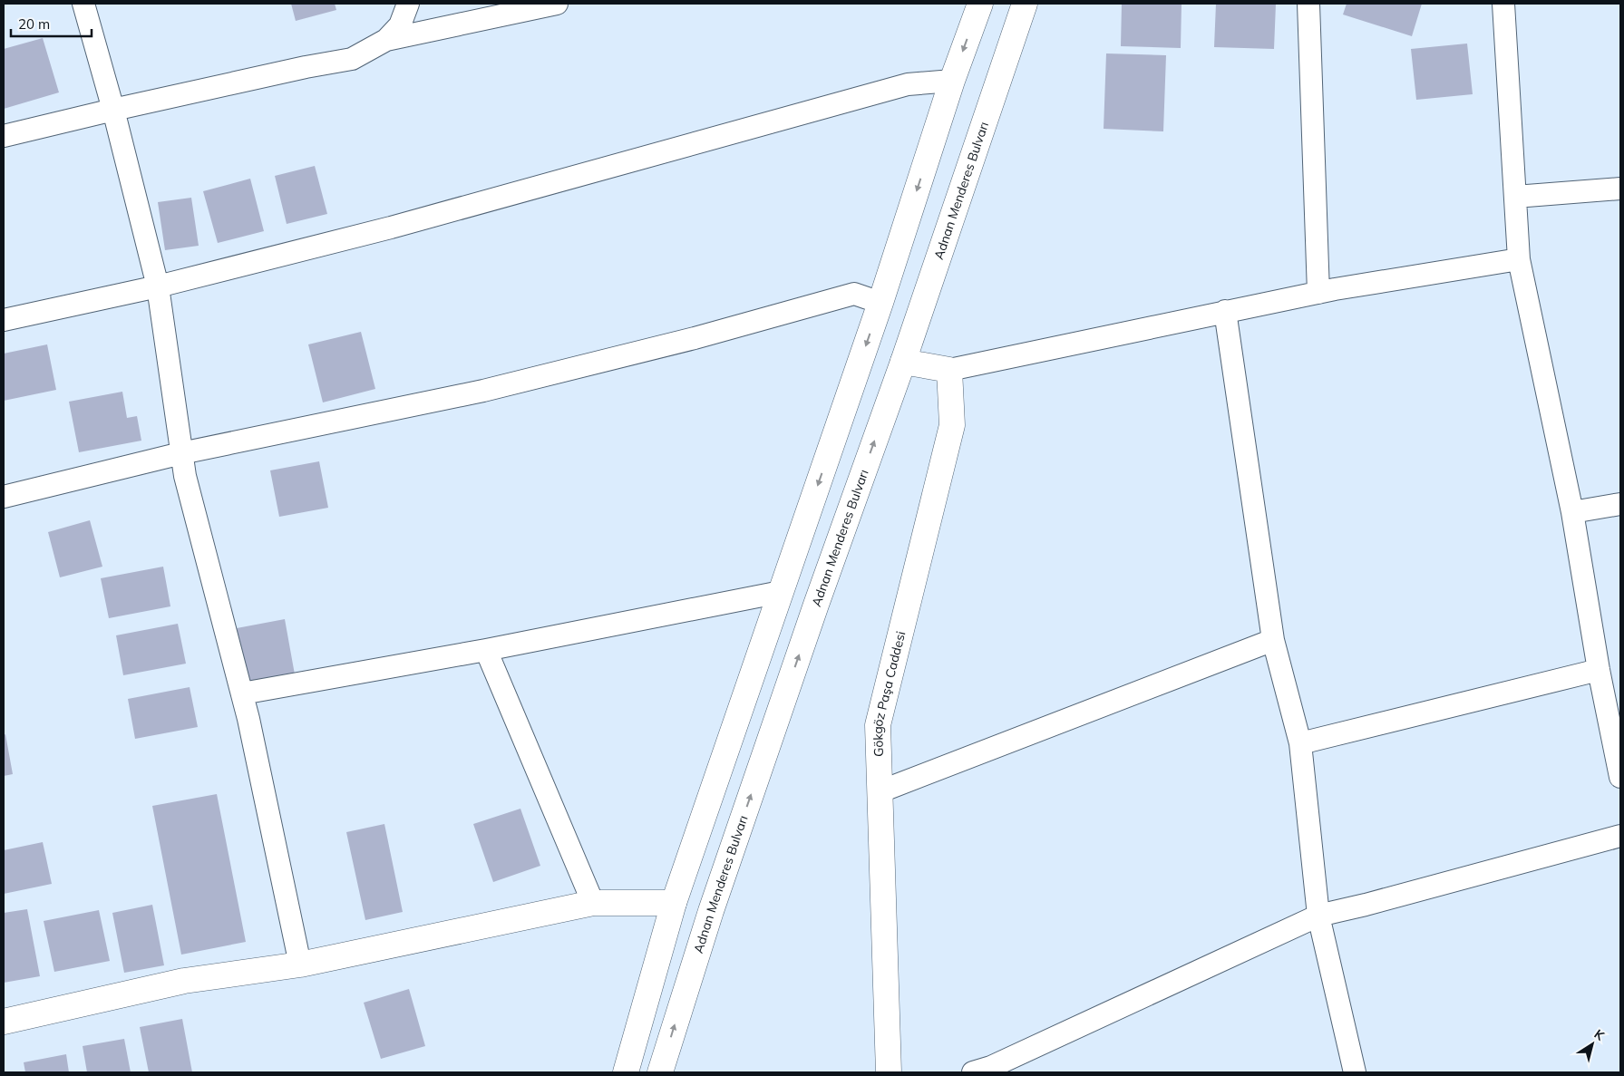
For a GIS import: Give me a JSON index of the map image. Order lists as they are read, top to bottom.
{
  "streets": {
    "main road": ["Adnan Menderes Bulvarı", "Gökgöz Paşa Caddesi"]
  },
  "scale_bar": "20 m",
  "north": "top right"
}
